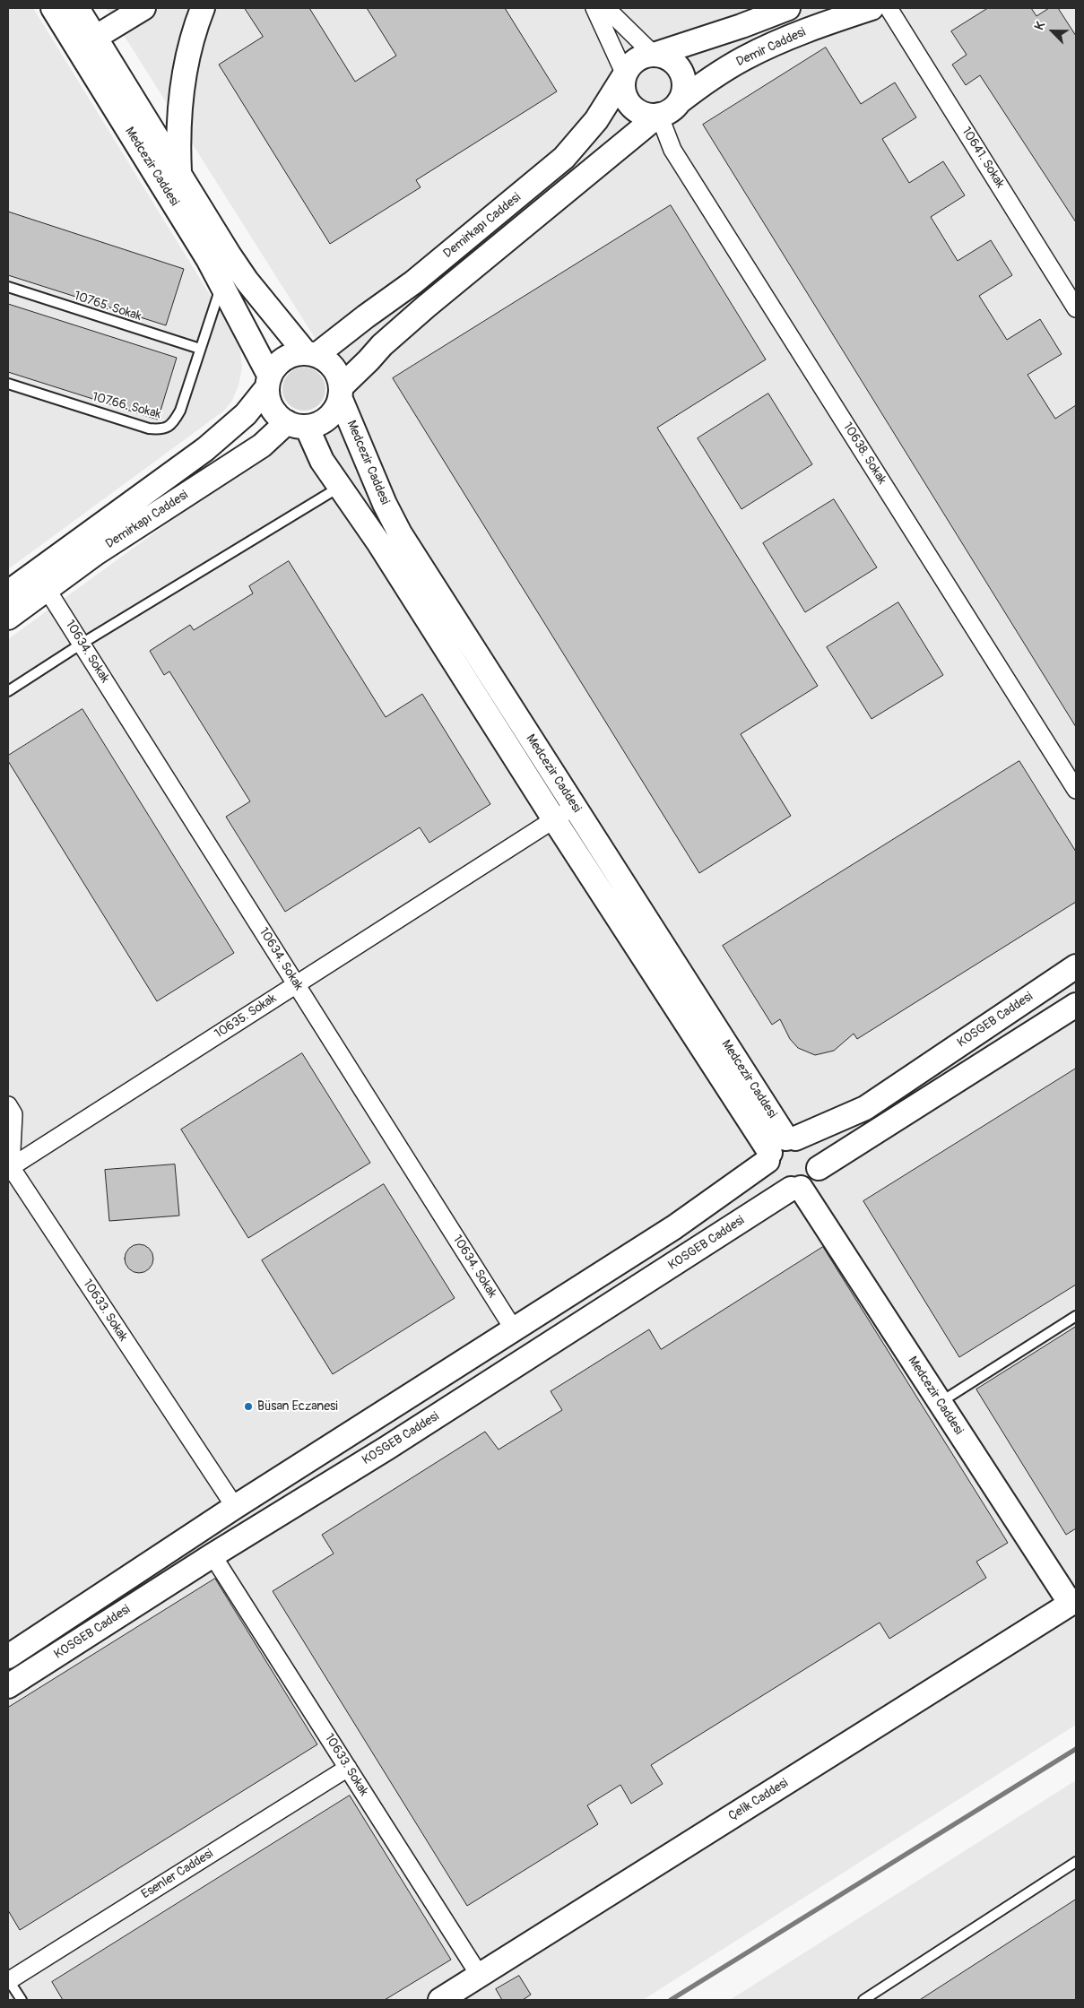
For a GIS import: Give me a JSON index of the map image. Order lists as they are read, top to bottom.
{
  "streets": {
    "street": [
      "Demir Caddesi",
      "10641. Sokak",
      "Medcezir Caddesi",
      "Demirkapı Caddesi",
      "10638. Sokak",
      "10634. Sokak",
      "10635. Sokak",
      "KOSGEB Caddesi",
      "10633. Sokak",
      "Çelik Caddesi",
      "Esenler Caddesi"
    ],
    "lane": ["10765. Sokak", "10766. Sokak"]
  },
  "crossings": [
    ["Demir Caddesi", "Demirkapı Caddesi"],
    ["Demir Caddesi", "10638. Sokak"],
    ["Medcezir Caddesi", "Demirkapı Caddesi"],
    ["Medcezir Caddesi", "10766. Sokak"],
    ["Medcezir Caddesi", "10635. Sokak"],
    ["Medcezir Caddesi", "KOSGEB Caddesi"],
    ["Medcezir Caddesi", "Çelik Caddesi"],
    ["Demirkapı Caddesi", "10638. Sokak"],
    ["Demirkapı Caddesi", "10634. Sokak"],
    ["10765. Sokak", "10766. Sokak"],
    ["10634. Sokak", "10635. Sokak"],
    ["10634. Sokak", "KOSGEB Caddesi"],
    ["10635. Sokak", "10633. Sokak"],
    ["KOSGEB Caddesi", "10633. Sokak"],
    ["10633. Sokak", "Çelik Caddesi"],
    ["10633. Sokak", "Esenler Caddesi"]
  ],
  "places": ["Büsan Eczanesi"],
  "north": "top left"
}
